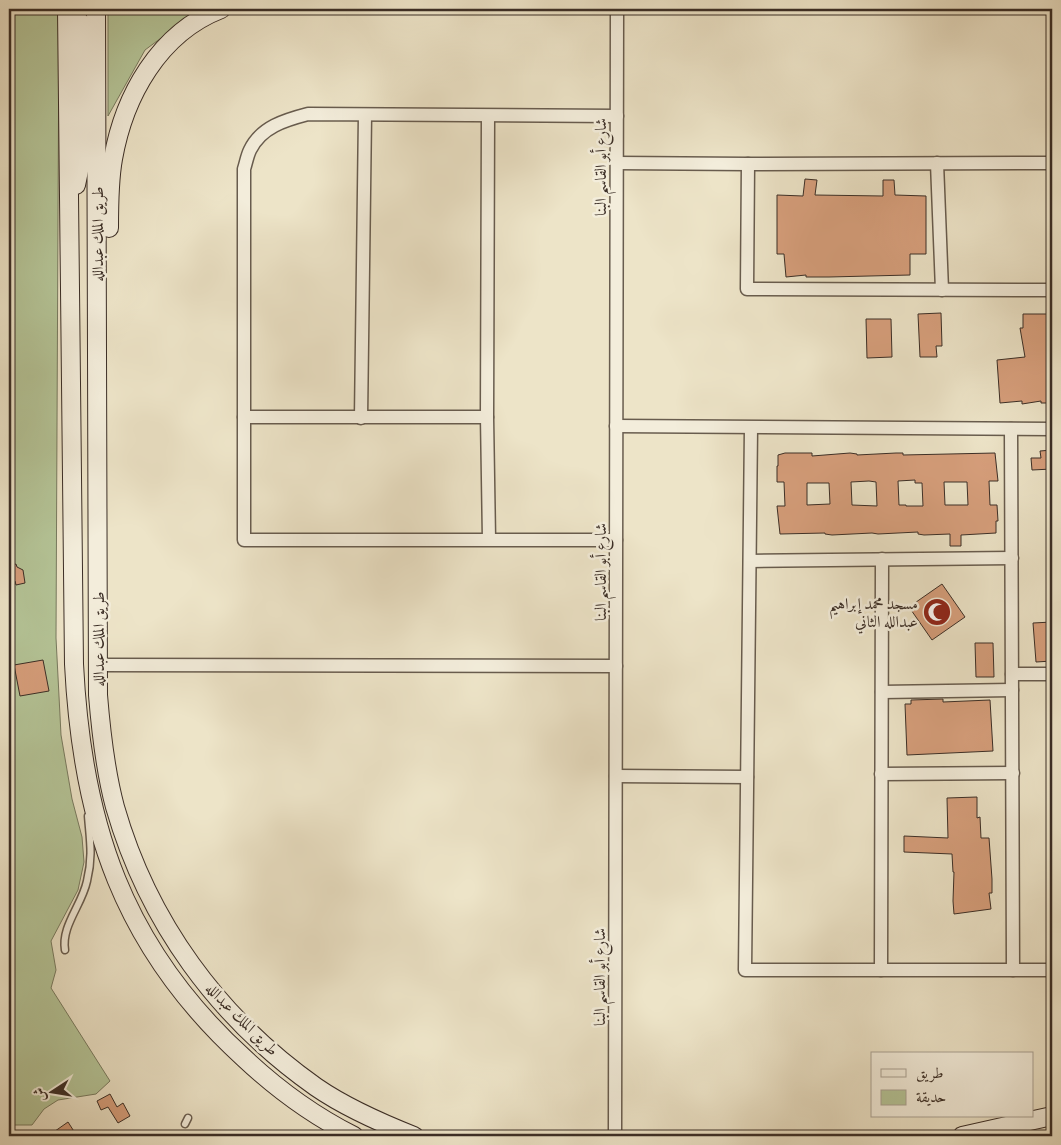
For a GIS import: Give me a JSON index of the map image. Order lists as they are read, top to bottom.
{
  "streets": {
    "street": ["شارع أبو القاسم البنا", "طريق الملك عبدالله"]
  },
  "places": {
    "mosque": ["مسجد محمد إبراهيم عبدالله الثاني"]
  },
  "legend": ["طريق", "حديقة"],
  "north": "left"
}
